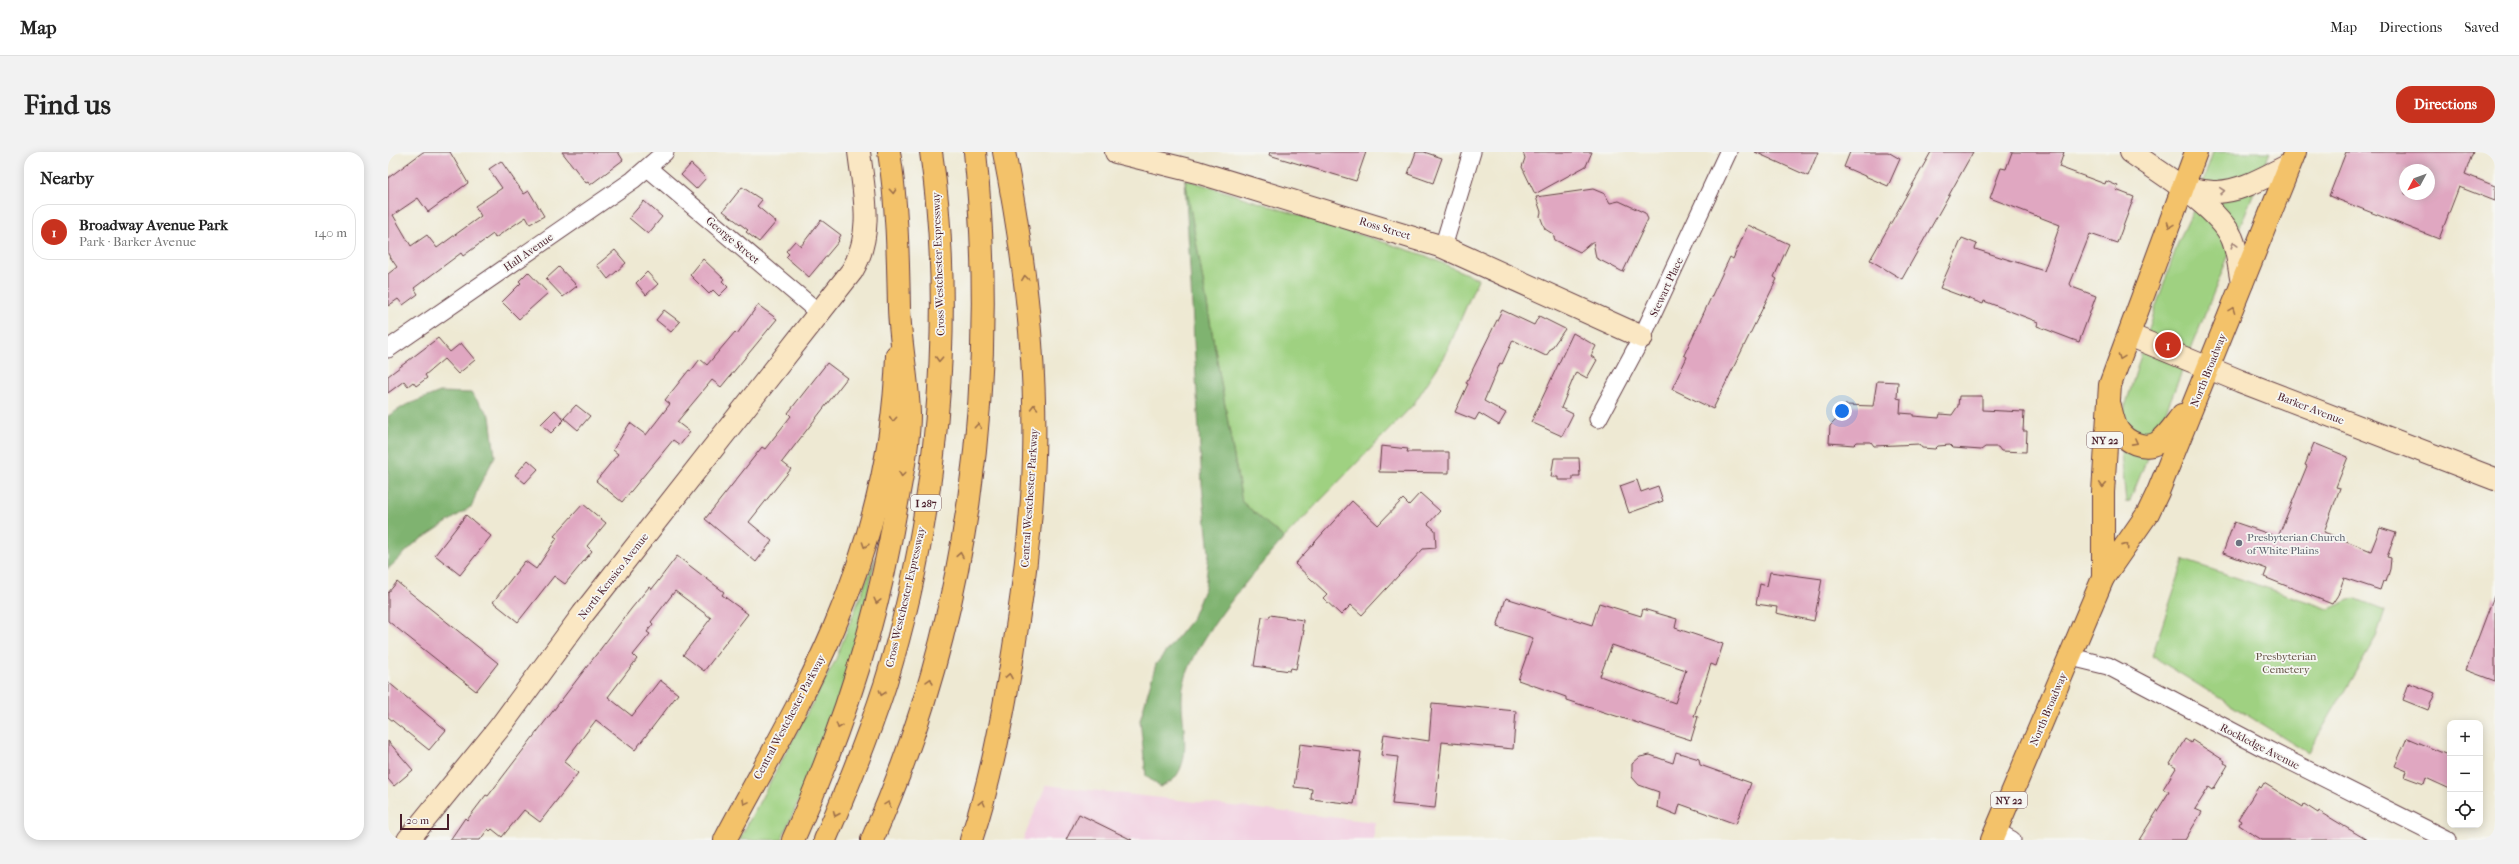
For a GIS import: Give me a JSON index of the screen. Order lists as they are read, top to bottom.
{
  "streets": {
    "main road": [
      "Cross Westchester Expressway",
      "North Broadway",
      "NY 22",
      "Central Westchester Parkway",
      "I 287"
    ],
    "street": [
      "Ross Street",
      "George Street",
      "Hall Avenue",
      "Stewart Place",
      "Barker Avenue",
      "North Kensico Avenue",
      "Rockledge Avenue"
    ]
  },
  "crossings": [
    ["Ross Street", "Stewart Place"],
    ["George Street", "Hall Avenue"],
    ["George Street", "North Kensico Avenue"],
    ["North Broadway", "Barker Avenue"],
    ["North Broadway", "Rockledge Avenue"]
  ],
  "parks": ["Presbyterian Cemetery"],
  "places": ["Presbyterian Church of White Plains"],
  "scale_bar": "20 m",
  "north": "bottom left",
  "page": {
    "header": "Map",
    "nav": ["Map", "Directions", "Saved"],
    "buttons": "Directions",
    "title": "Find us",
    "heading": "Nearby",
    "list": [
      {
        "mark": "1",
        "name": "Broadway Avenue Park",
        "note": "Park · Barker Avenue",
        "value": "140 m"
      }
    ],
    "pins": "1",
    "map_buttons": ["+", "−"],
    "scale": "20 m"
  }
}
